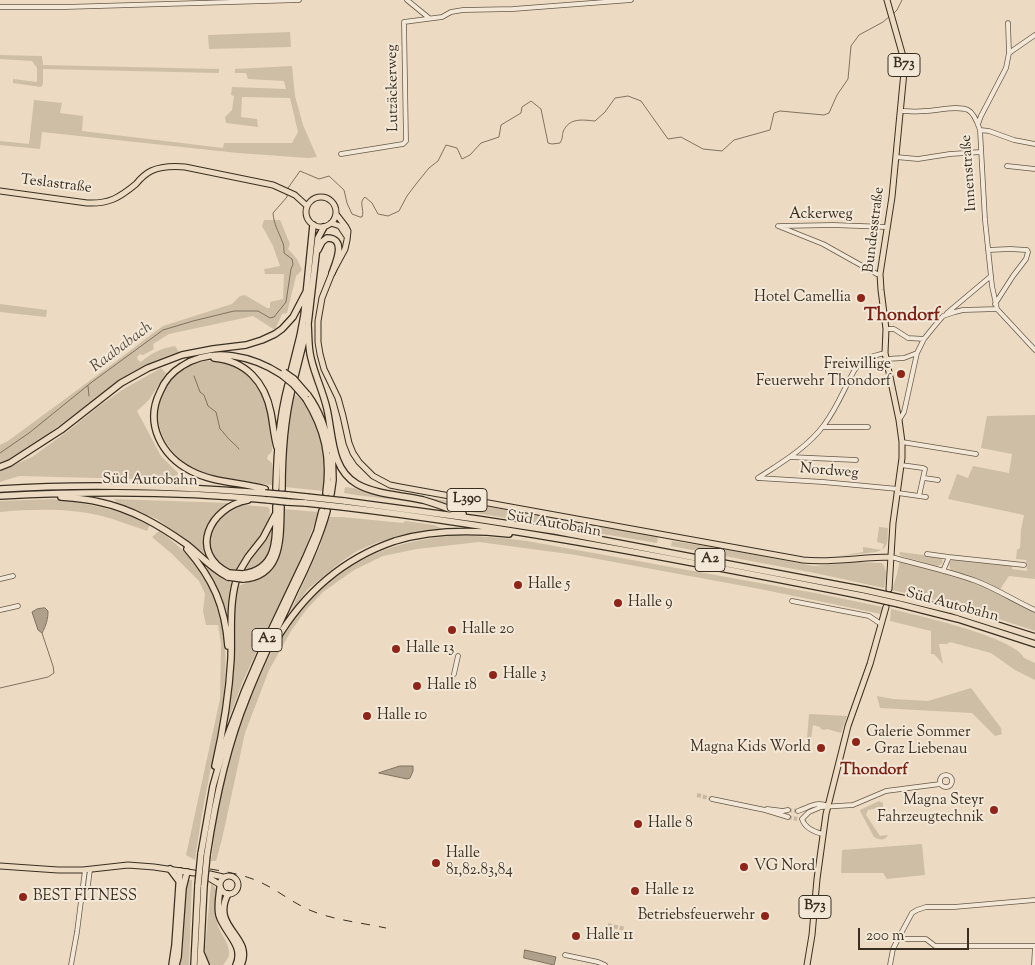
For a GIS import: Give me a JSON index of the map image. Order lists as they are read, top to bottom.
{
  "streets": {
    "highway": ["Süd Autobahn", "A2"],
    "main road": [
      "B73",
      "Teslastraße",
      "Bundesstraße",
      "L390"
    ],
    "street": [
      "Lutzäckerweg",
      "Innenstraße",
      "Ackerweg",
      "Nordweg"
    ]
  },
  "crossings": [
    ["B73", "Bundesstraße"],
    ["B73", "L390"],
    ["Innenstraße", "Bundesstraße"],
    ["Ackerweg", "Bundesstraße"],
    ["Bundesstraße", "Nordweg"],
    ["Bundesstraße", "L390"]
  ],
  "districts": ["Thondorf", "Thondorf"],
  "water": ["Raababach"],
  "places": [
    "Hotel Camellia",
    "Freiwillige Feuerwehr Thondorf",
    "Halle 5",
    "Halle 9",
    "Halle 20",
    "Halle 13",
    "Halle 3",
    "Halle 18",
    "Halle 10",
    "Galerie Sommer - Graz Liebenau",
    "Magna Kids World",
    "Magna Steyr Fahrzeugtechnik",
    "Halle 8",
    "Halle 81,82.83,84",
    "VG Nord",
    "Halle 12",
    "BEST FITNESS",
    "Betriebsfeuerwehr",
    "Halle 11"
  ],
  "scale_bar": "200 m"
}
